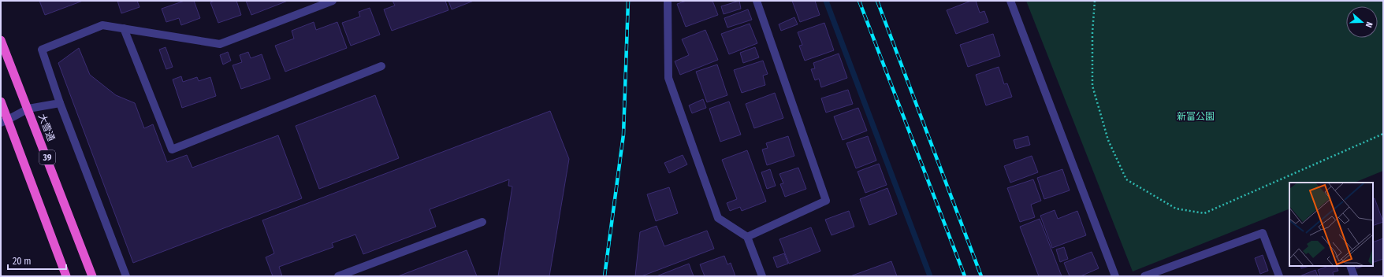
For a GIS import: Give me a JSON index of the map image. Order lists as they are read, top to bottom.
{
  "streets": {
    "highway": ["大雪通", "39"]
  },
  "parks": ["新富公園"],
  "scale_bar": "20 m",
  "north": "right"
}
